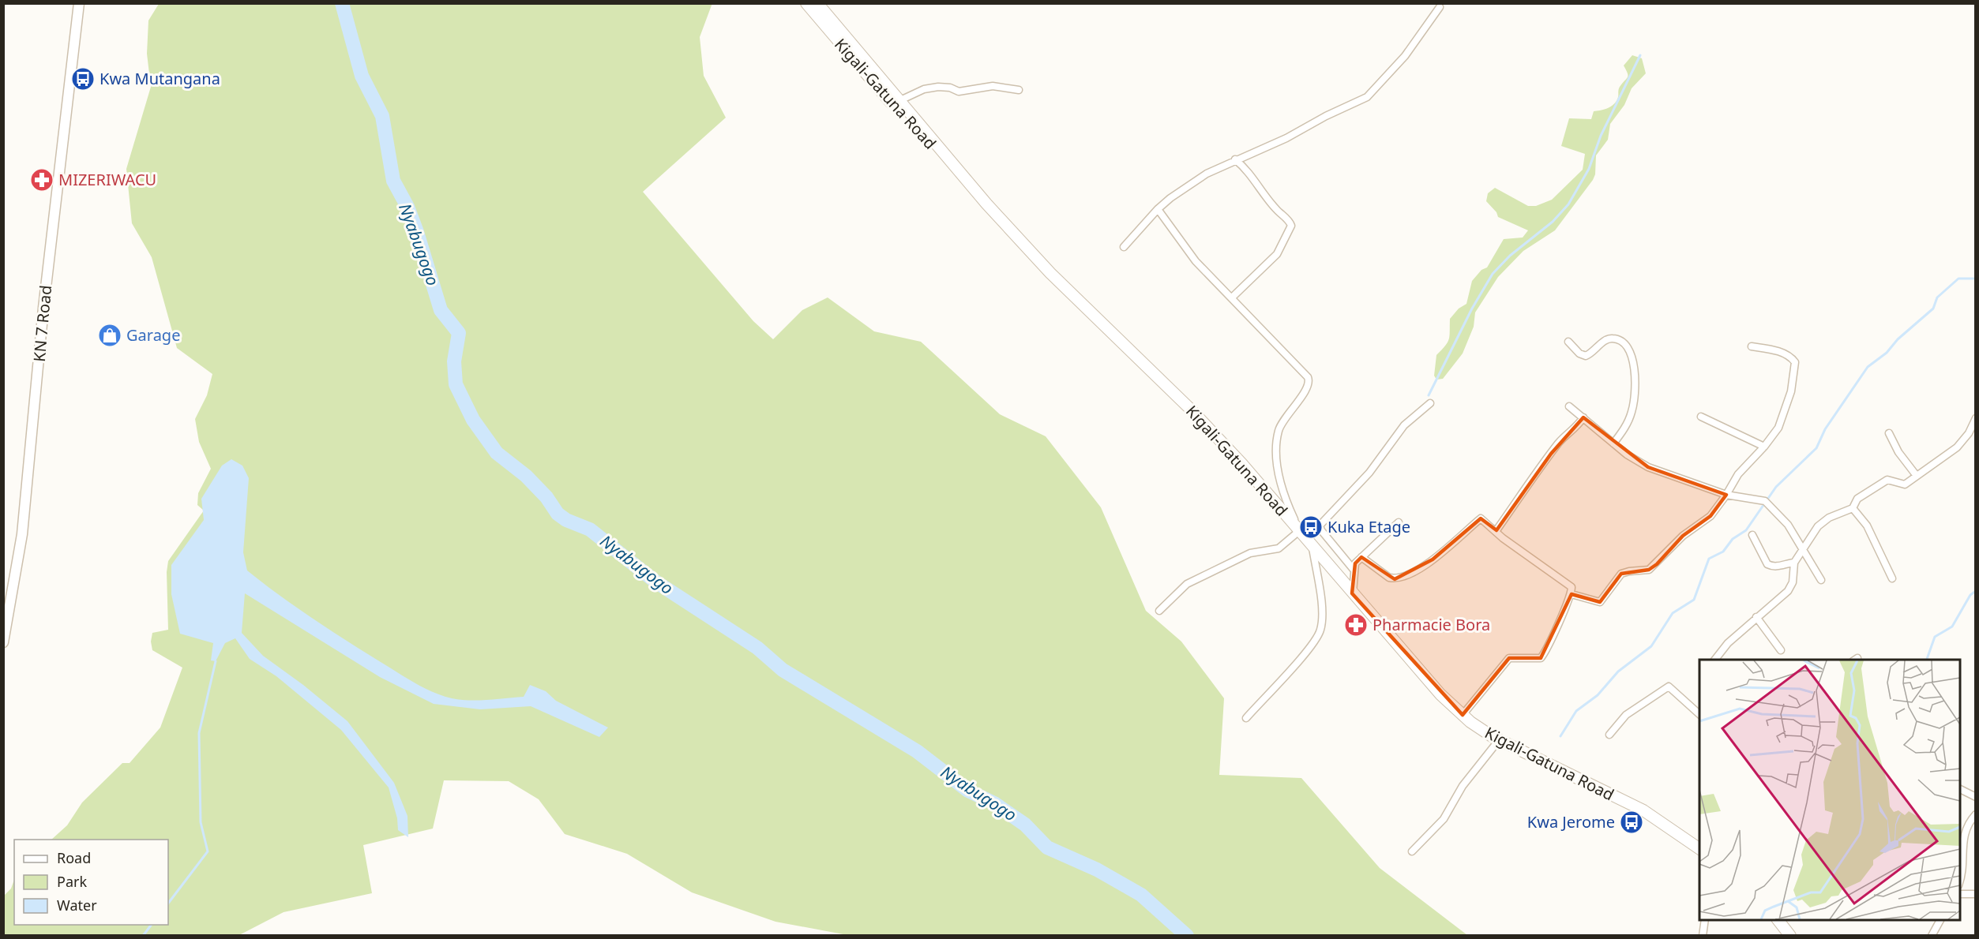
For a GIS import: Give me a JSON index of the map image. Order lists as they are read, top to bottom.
{
  "streets": {
    "highway": ["Kigali-Gatuna Road"],
    "main road": ["KN 7 Road"]
  },
  "water": ["Nyabugogo"],
  "places": {
    "bus stop": ["Kwa Mutangana", "Kuka Etage", "Kwa Jerome"],
    "pharmacy": ["MIZERIWACU", "Pharmacie Bora"],
    "shop": ["Garage"]
  },
  "legend": ["Road", "Park", "Water"]
}
